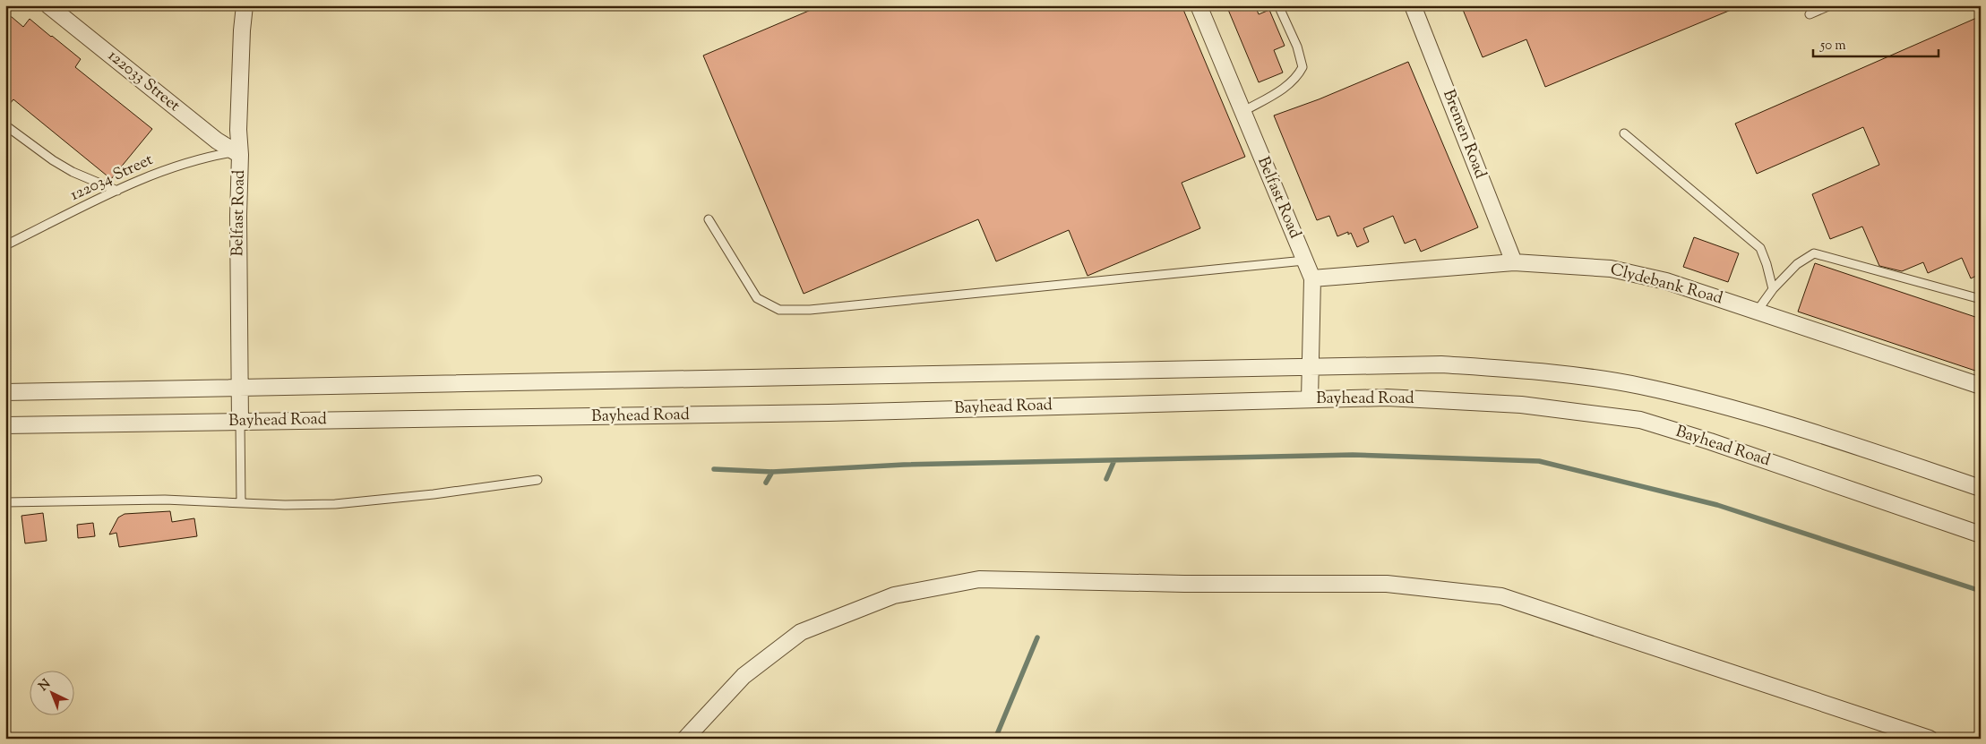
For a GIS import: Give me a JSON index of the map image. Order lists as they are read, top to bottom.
{
  "streets": {
    "street": [
      "122033 Street",
      "Bremen Road",
      "Belfast Road",
      "Clydebank Road",
      "Bayhead Road"
    ],
    "lane": ["122034 Street"]
  },
  "crossings": [
    ["122033 Street", "122034 Street"],
    ["122033 Street", "Belfast Road"],
    ["Bremen Road", "Clydebank Road"],
    ["122034 Street", "Belfast Road"],
    ["Belfast Road", "Clydebank Road"],
    ["Belfast Road", "Bayhead Road"]
  ],
  "scale_bar": "50 m",
  "north": "top left"
}
